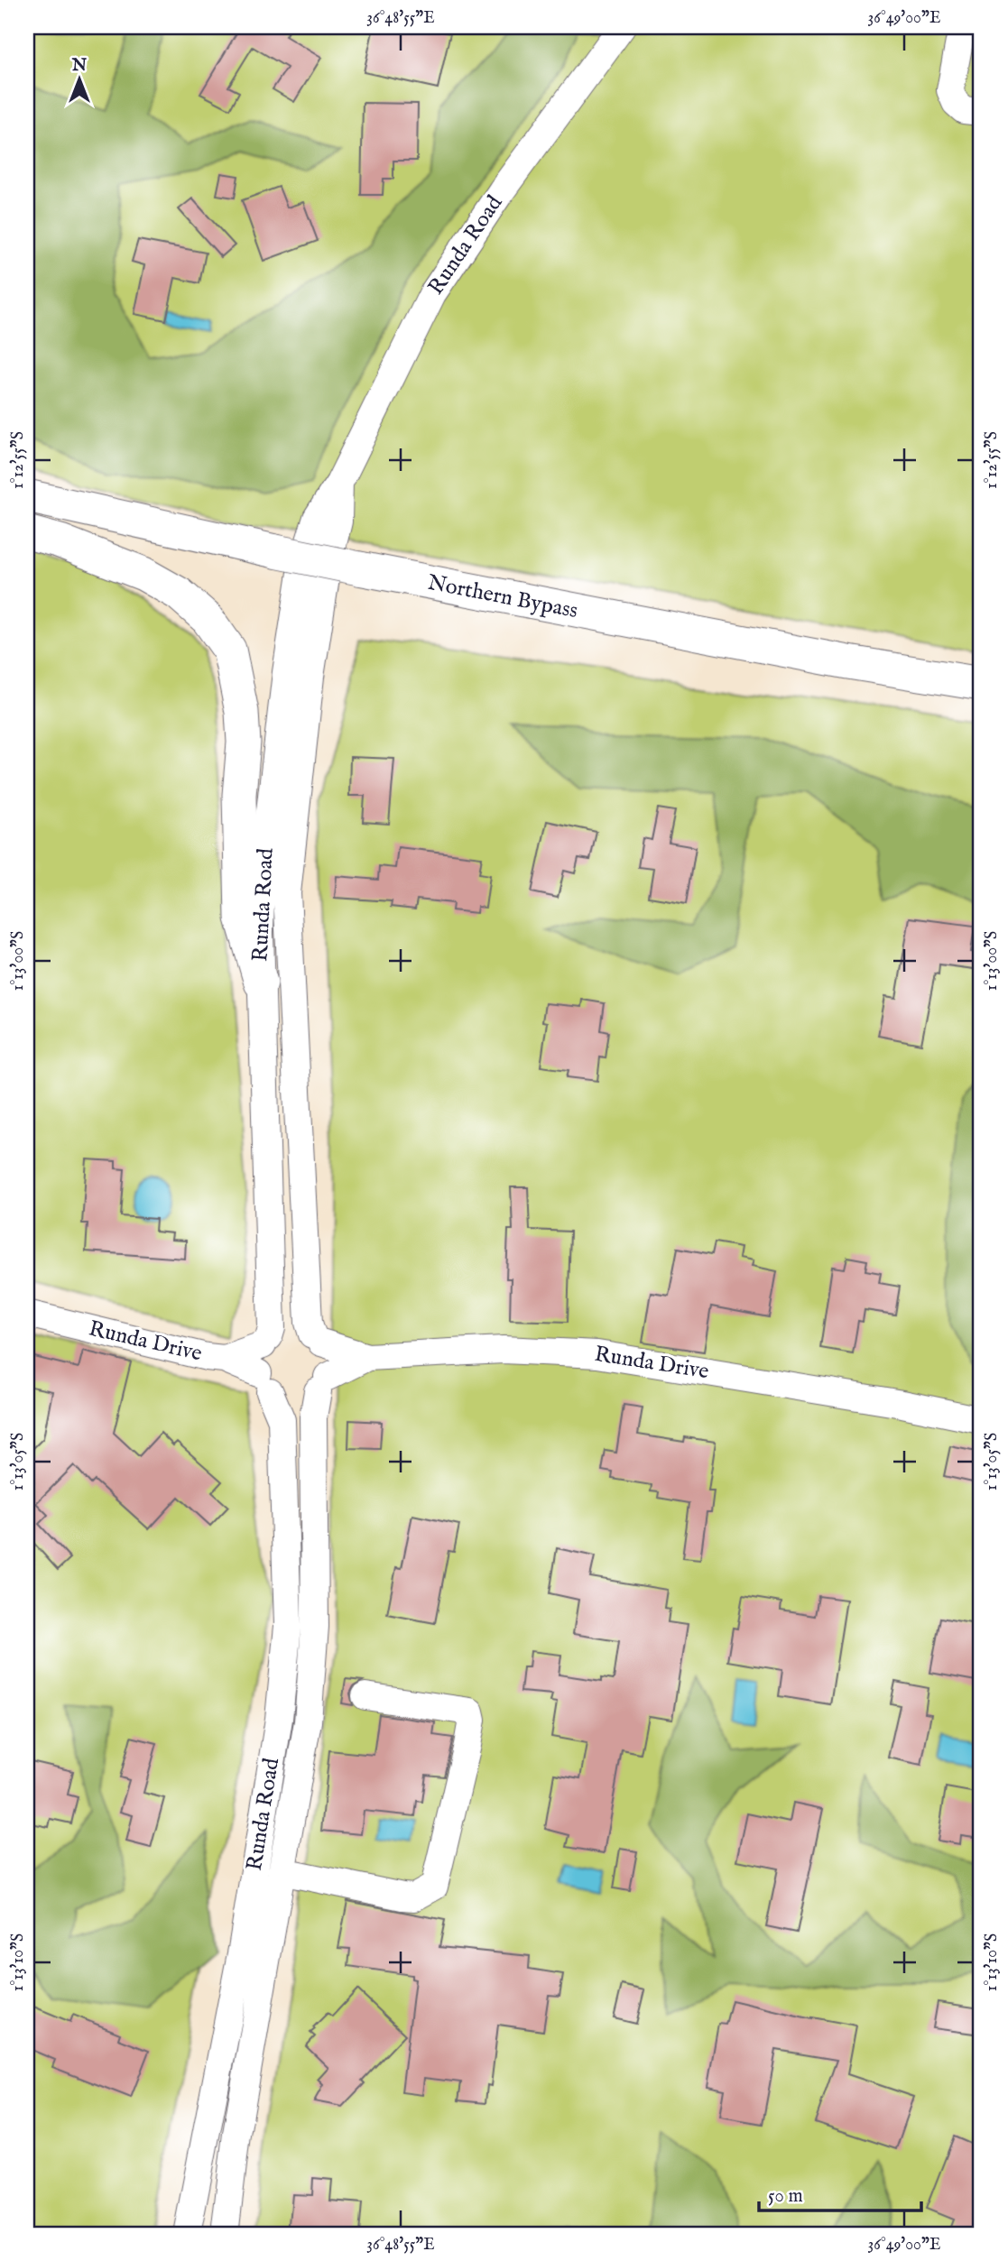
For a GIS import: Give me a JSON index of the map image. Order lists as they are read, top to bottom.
{
  "streets": {
    "main road": ["Northern Bypass"],
    "street": ["Runda Road", "Runda Drive"]
  },
  "crossings": [
    ["Runda Road", "Runda Drive"]
  ],
  "scale_bar": "50 m",
  "north": "top",
  "coordinates": [
    "36°48'55\"E",
    "36°49'00\"E",
    "1°12'55\"S",
    "1°13'00\"S",
    "1°13'05\"S",
    "1°13'10\"S"
  ]
}
